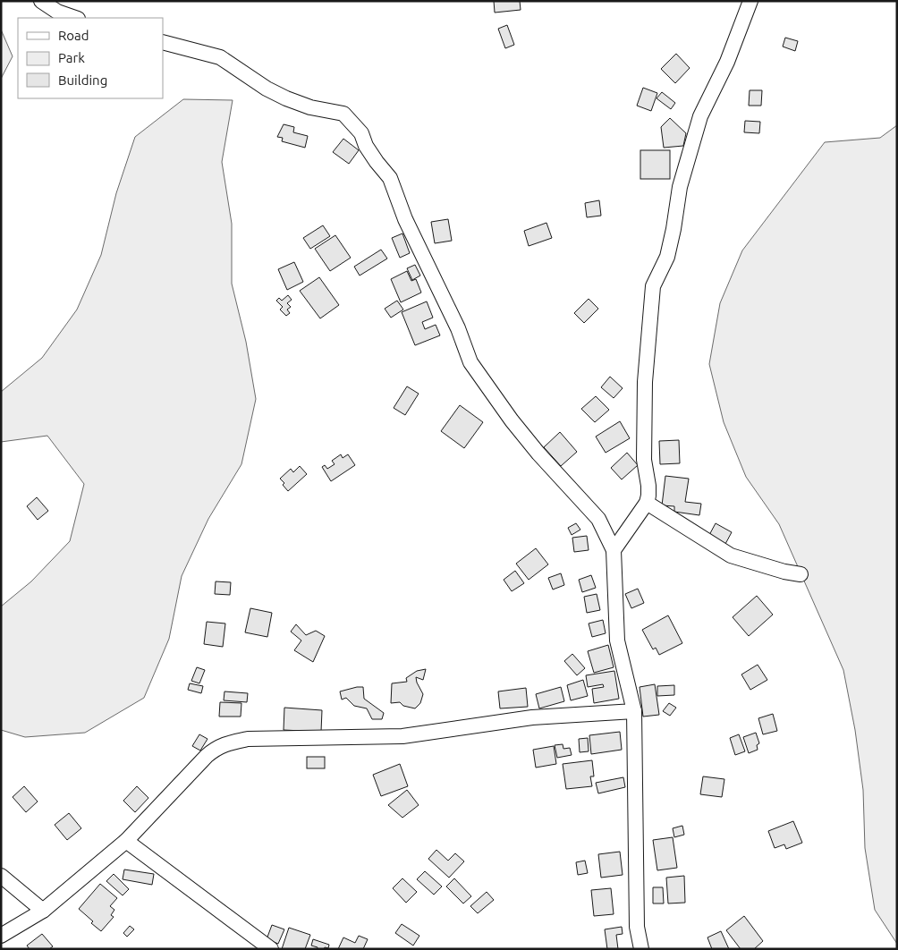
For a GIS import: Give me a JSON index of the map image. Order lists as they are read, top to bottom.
{
  "legend": ["Road", "Park", "Building"]
}
